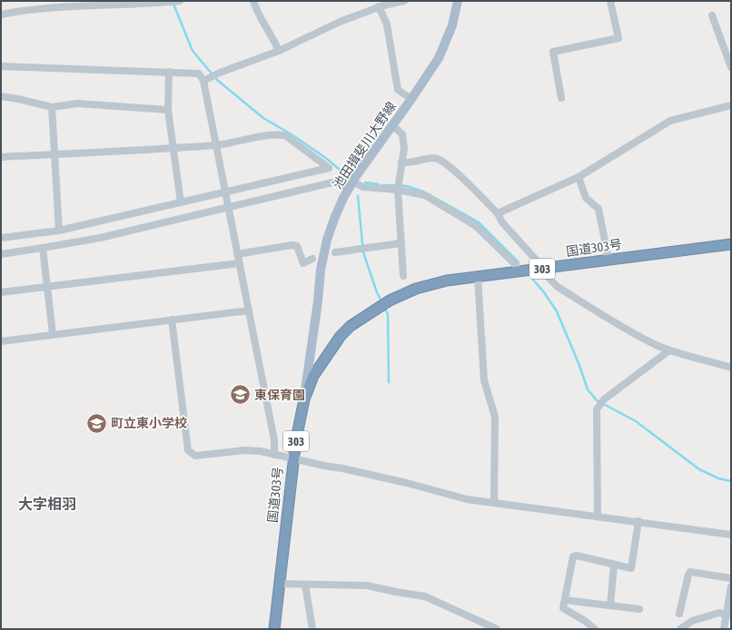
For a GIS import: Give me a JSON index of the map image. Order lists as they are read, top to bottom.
{
  "streets": {
    "highway": ["国道303号", "303"],
    "main road": ["池田揖斐川大野線"]
  },
  "crossings": [
    ["池田揖斐川大野線", "国道303号"]
  ],
  "districts": ["大字相羽"],
  "places": {
    "school or university": ["東保育園", "町立東小学校"]
  }
}
